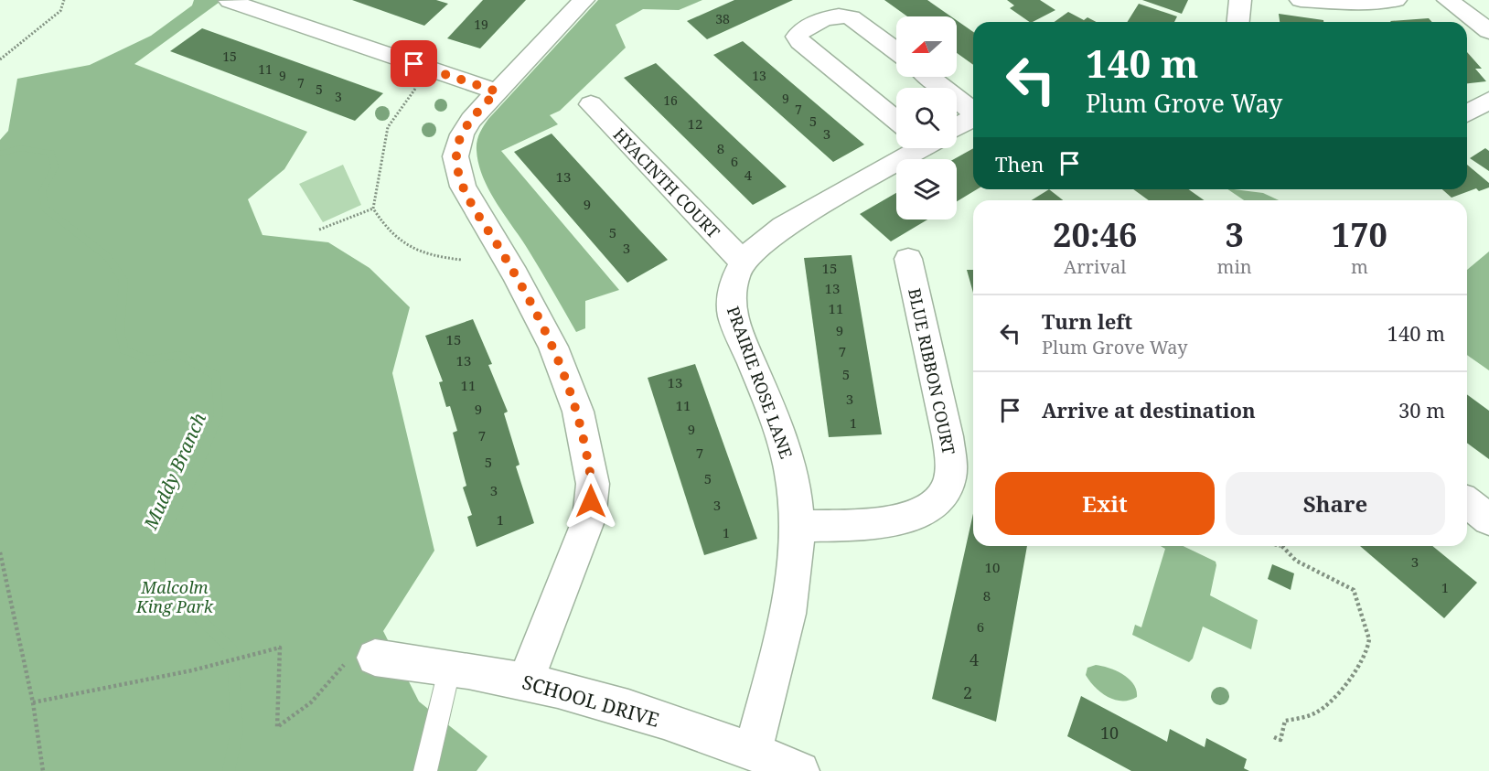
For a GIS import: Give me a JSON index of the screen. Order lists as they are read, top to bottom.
{
  "streets": {
    "street": [
      "HYACINTH COURT",
      "BLUE RIBBON COURT",
      "PRAIRIE ROSE LANE",
      "SCHOOL DRIVE"
    ]
  },
  "crossings": [
    ["HYACINTH COURT", "PRAIRIE ROSE LANE"],
    ["BLUE RIBBON COURT", "PRAIRIE ROSE LANE"],
    ["PRAIRIE ROSE LANE", "SCHOOL DRIVE"]
  ],
  "water": ["Muddy Branch"],
  "parks": ["Malcolm King Park"],
  "house_numbers": [
    "38",
    "19",
    "15",
    "11",
    "9",
    "13",
    "7",
    "5",
    "3",
    "9",
    "16",
    "7",
    "5",
    "12",
    "3",
    "8",
    "6",
    "4",
    "13",
    "9",
    "5",
    "3",
    "15",
    "13",
    "11",
    "9",
    "15",
    "7",
    "13",
    "5",
    "13",
    "11",
    "3",
    "11",
    "9",
    "1",
    "9",
    "7",
    "7",
    "5",
    "5",
    "3",
    "3",
    "1",
    "1",
    "3",
    "10",
    "1",
    "8",
    "6",
    "4",
    "2",
    "10"
  ],
  "north": "left",
  "page": {
    "turn": ["140 m", "Plum Grove Way"],
    "then": "Then",
    "eta": [
      "20:46",
      "Arrival",
      "3",
      "min",
      "170",
      "m"
    ],
    "list": [
      {
        "name": "Turn left",
        "note": "Plum Grove Way",
        "value": "140 m"
      },
      {
        "name": "Arrive at destination",
        "value": "30 m"
      }
    ],
    "buttons": ["Exit", "Share"]
  }
}
